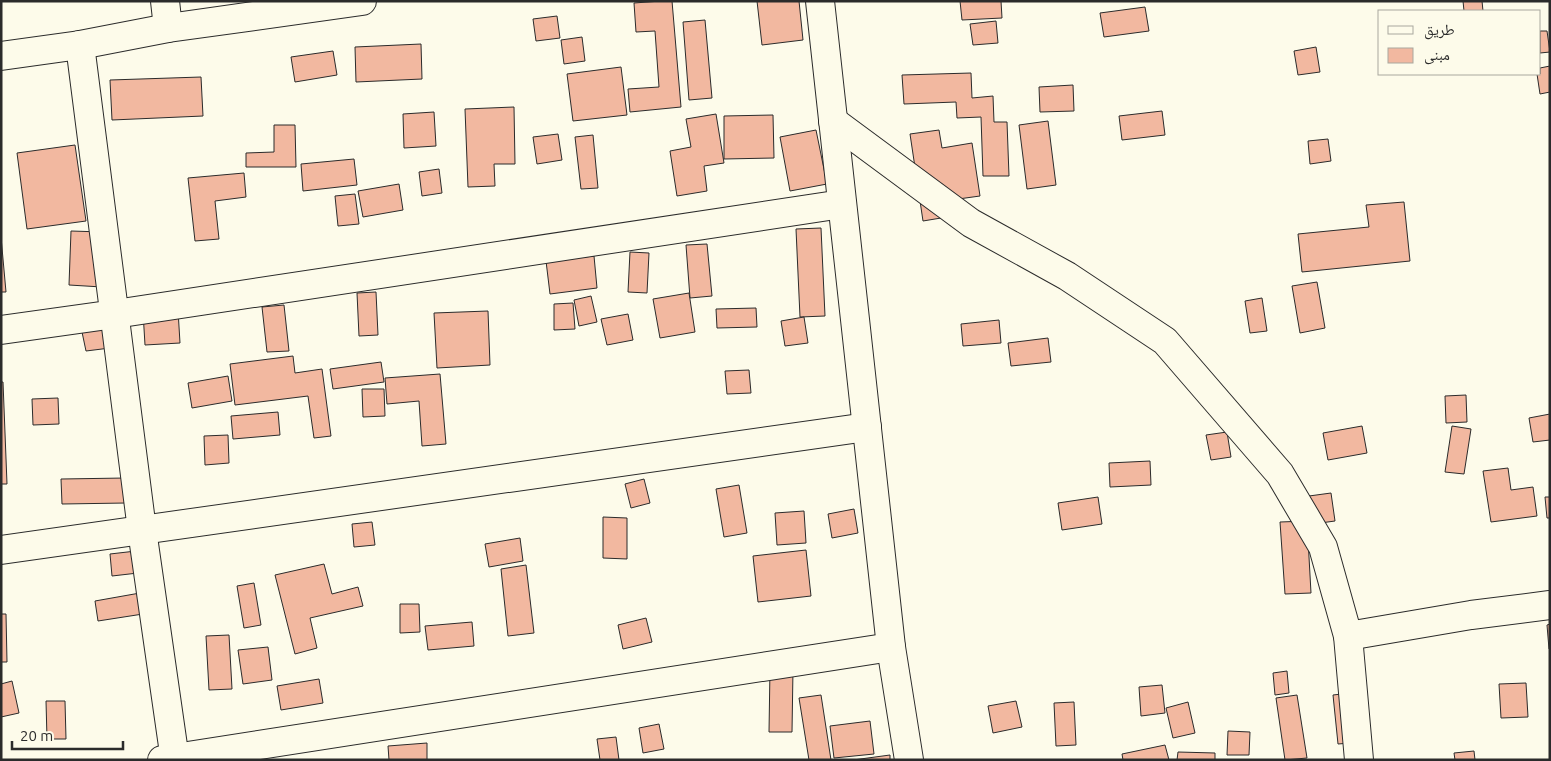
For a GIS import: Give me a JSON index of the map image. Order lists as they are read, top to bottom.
{
  "legend": ["طريق", "مبنى"],
  "scale_bar": "20 m"
}
